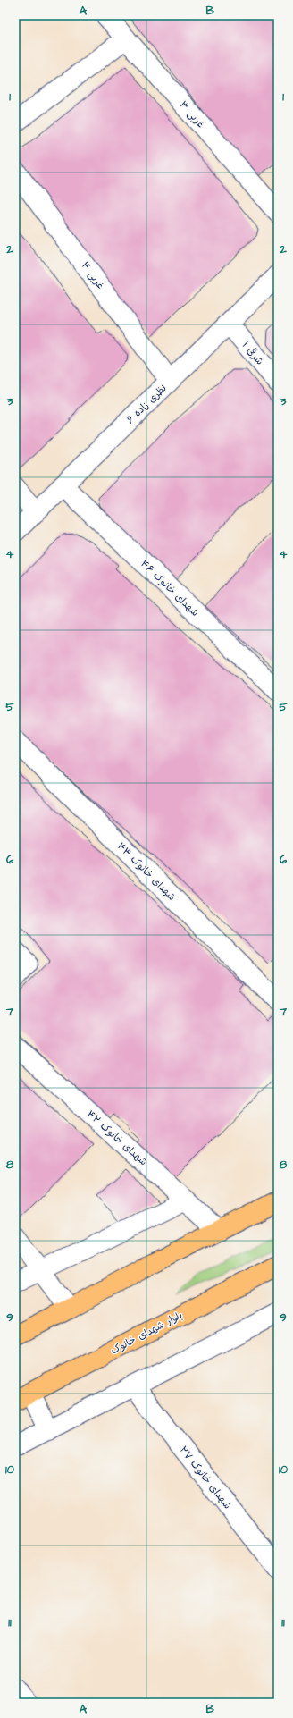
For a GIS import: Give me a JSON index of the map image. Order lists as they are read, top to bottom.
{
  "streets": {
    "main road": ["بلوار شهدای خانوک"],
    "street": [
      "۳ غربی",
      "۴ غربی",
      "شرقی ۱",
      "نظری زاده ۶",
      "۴۶ شهدای خانوک",
      "۴۴ شهدای خانوک",
      "شهدای خانوک ۴۲",
      "شهدای خانوک ۲۷"
    ]
  },
  "crossings": [
    ["۴ غربی", "نظری زاده ۶"],
    ["شرقی ۱", "نظری زاده ۶"],
    ["نظری زاده ۶", "۴۶ شهدای خانوک"]
  ],
  "grid": {
    "columns": ["A", "B"],
    "rows": [
      "1",
      "2",
      "3",
      "4",
      "5",
      "6",
      "7",
      "8",
      "9",
      "10",
      "11"
    ]
  }
}
